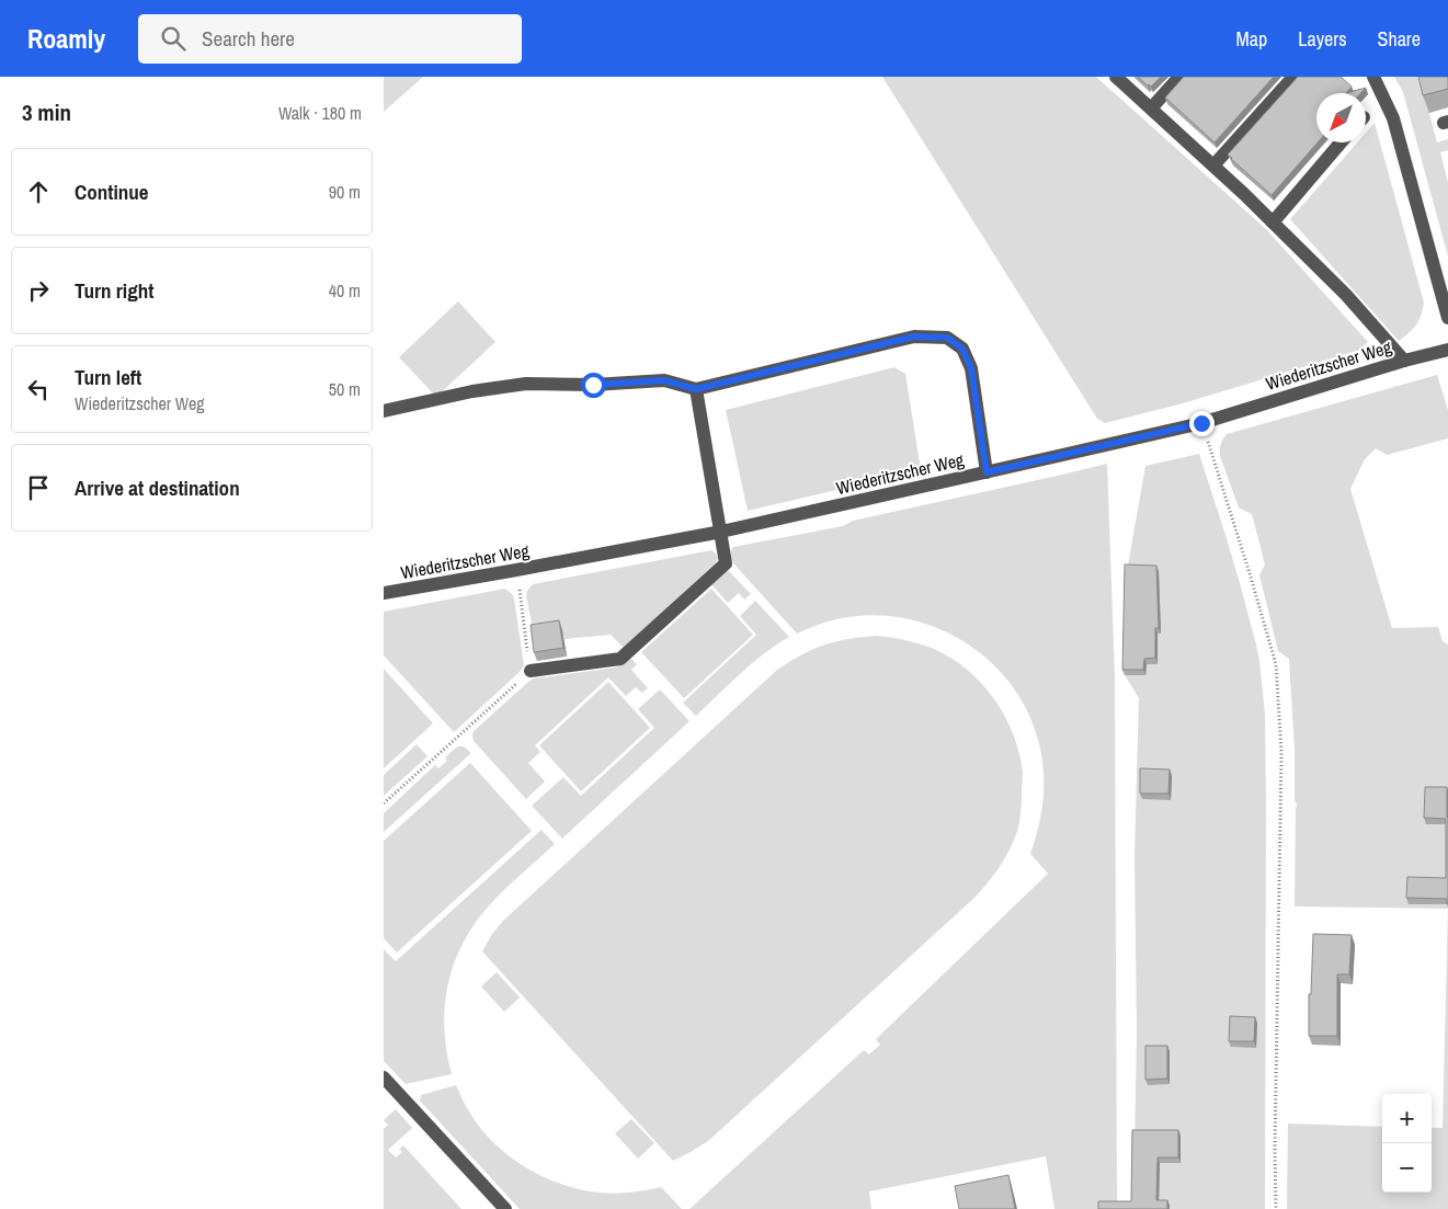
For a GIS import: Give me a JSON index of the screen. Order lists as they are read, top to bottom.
{
  "streets": {
    "street": ["Wiederitzscher Weg"]
  },
  "north": "bottom left",
  "page": {
    "header": "Roamly",
    "search": "Search here",
    "nav": ["Map", "Layers", "Share"],
    "heading": ["3 min", "Walk · 180 m"],
    "list": [
      ["Continue", "90 m"],
      ["Turn right", "40 m"],
      ["Turn left", "Wiederitzscher Weg", "50 m"],
      "Arrive at destination"
    ],
    "map_buttons": ["+", "−"]
  }
}
